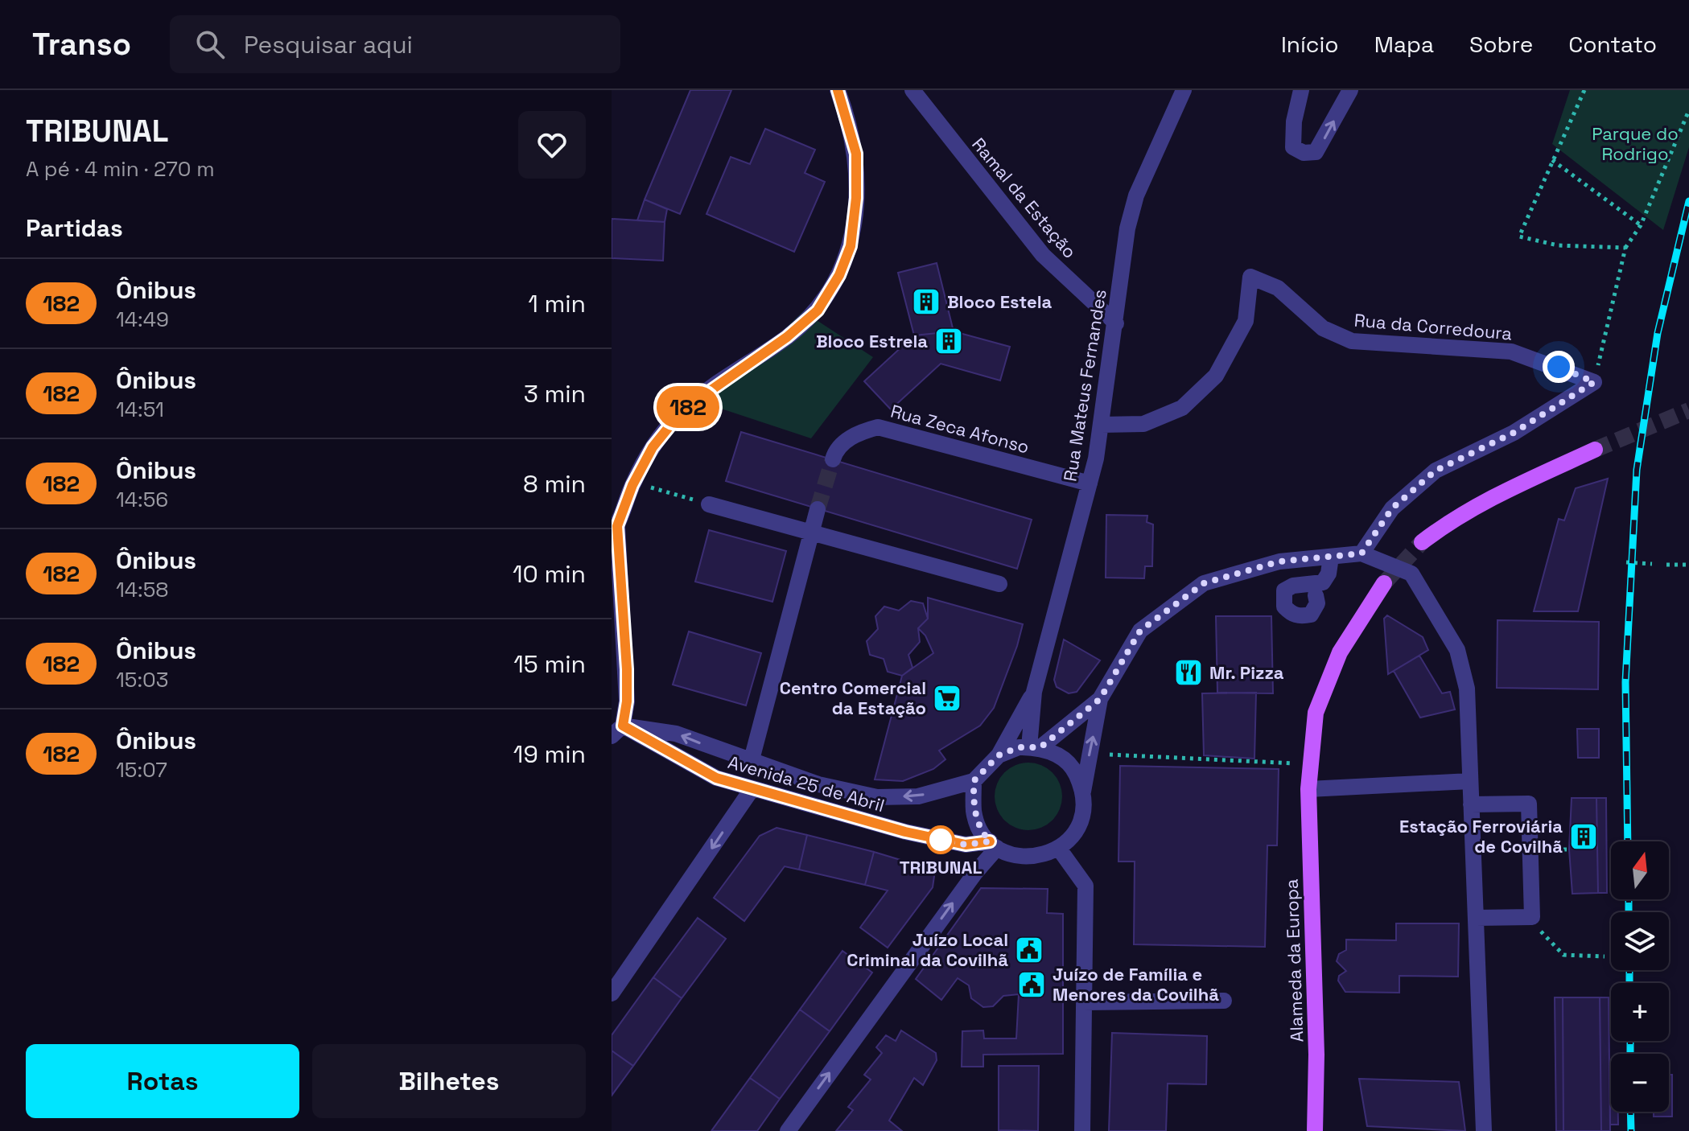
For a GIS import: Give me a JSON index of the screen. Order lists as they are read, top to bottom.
{
  "streets": {
    "main road": ["Alameda da Europa"],
    "street": [
      "Ramal da Estação",
      "Rua da Corredoura",
      "Rua Mateus Fernandes",
      "Rua Zeca Afonso",
      "Avenida 25 de Abril"
    ]
  },
  "crossings": [
    ["Ramal da Estação", "Rua Mateus Fernandes"],
    ["Rua da Corredoura", "Rua Mateus Fernandes"],
    ["Rua Mateus Fernandes", "Rua Zeca Afonso"],
    ["Rua Mateus Fernandes", "Avenida 25 de Abril"]
  ],
  "parks": ["Parque do Rodrigo"],
  "places": {
    "building": ["Bloco Estela", "Bloco Estrela", "Estação Ferroviária de Covilhã"],
    "restaurant": ["Mr. Pizza"],
    "supermarket": ["Centro Comercial da Estação"],
    "other": ["TRIBUNAL"],
    "public building": ["Juízo Local Criminal da Covilhã", "Juízo de Família e Menores da Covilhã"]
  },
  "lines": ["bus line 182"],
  "north": "top",
  "page": {
    "header": "Transo",
    "search": "Pesquisar aqui",
    "nav": [
      "Início",
      "Mapa",
      "Sobre",
      "Contato"
    ],
    "heading": [
      ["TRIBUNAL", "A pé · 4 min · 270 m"],
      "Partidas"
    ],
    "on_map": "182",
    "list": [
      {
        "mark": "182",
        "name": "Ônibus",
        "note": "14:49",
        "value": "1 min"
      },
      {
        "mark": "182",
        "name": "Ônibus",
        "note": "14:51",
        "value": "3 min"
      },
      {
        "mark": "182",
        "name": "Ônibus",
        "note": "14:56",
        "value": "8 min"
      },
      {
        "mark": "182",
        "name": "Ônibus",
        "note": "14:58",
        "value": "10 min"
      },
      {
        "mark": "182",
        "name": "Ônibus",
        "note": "15:03",
        "value": "15 min"
      },
      {
        "mark": "182",
        "name": "Ônibus",
        "note": "15:07",
        "value": "19 min"
      }
    ],
    "map_buttons": ["+", "−"],
    "buttons": ["Rotas", "Bilhetes"]
  }
}
